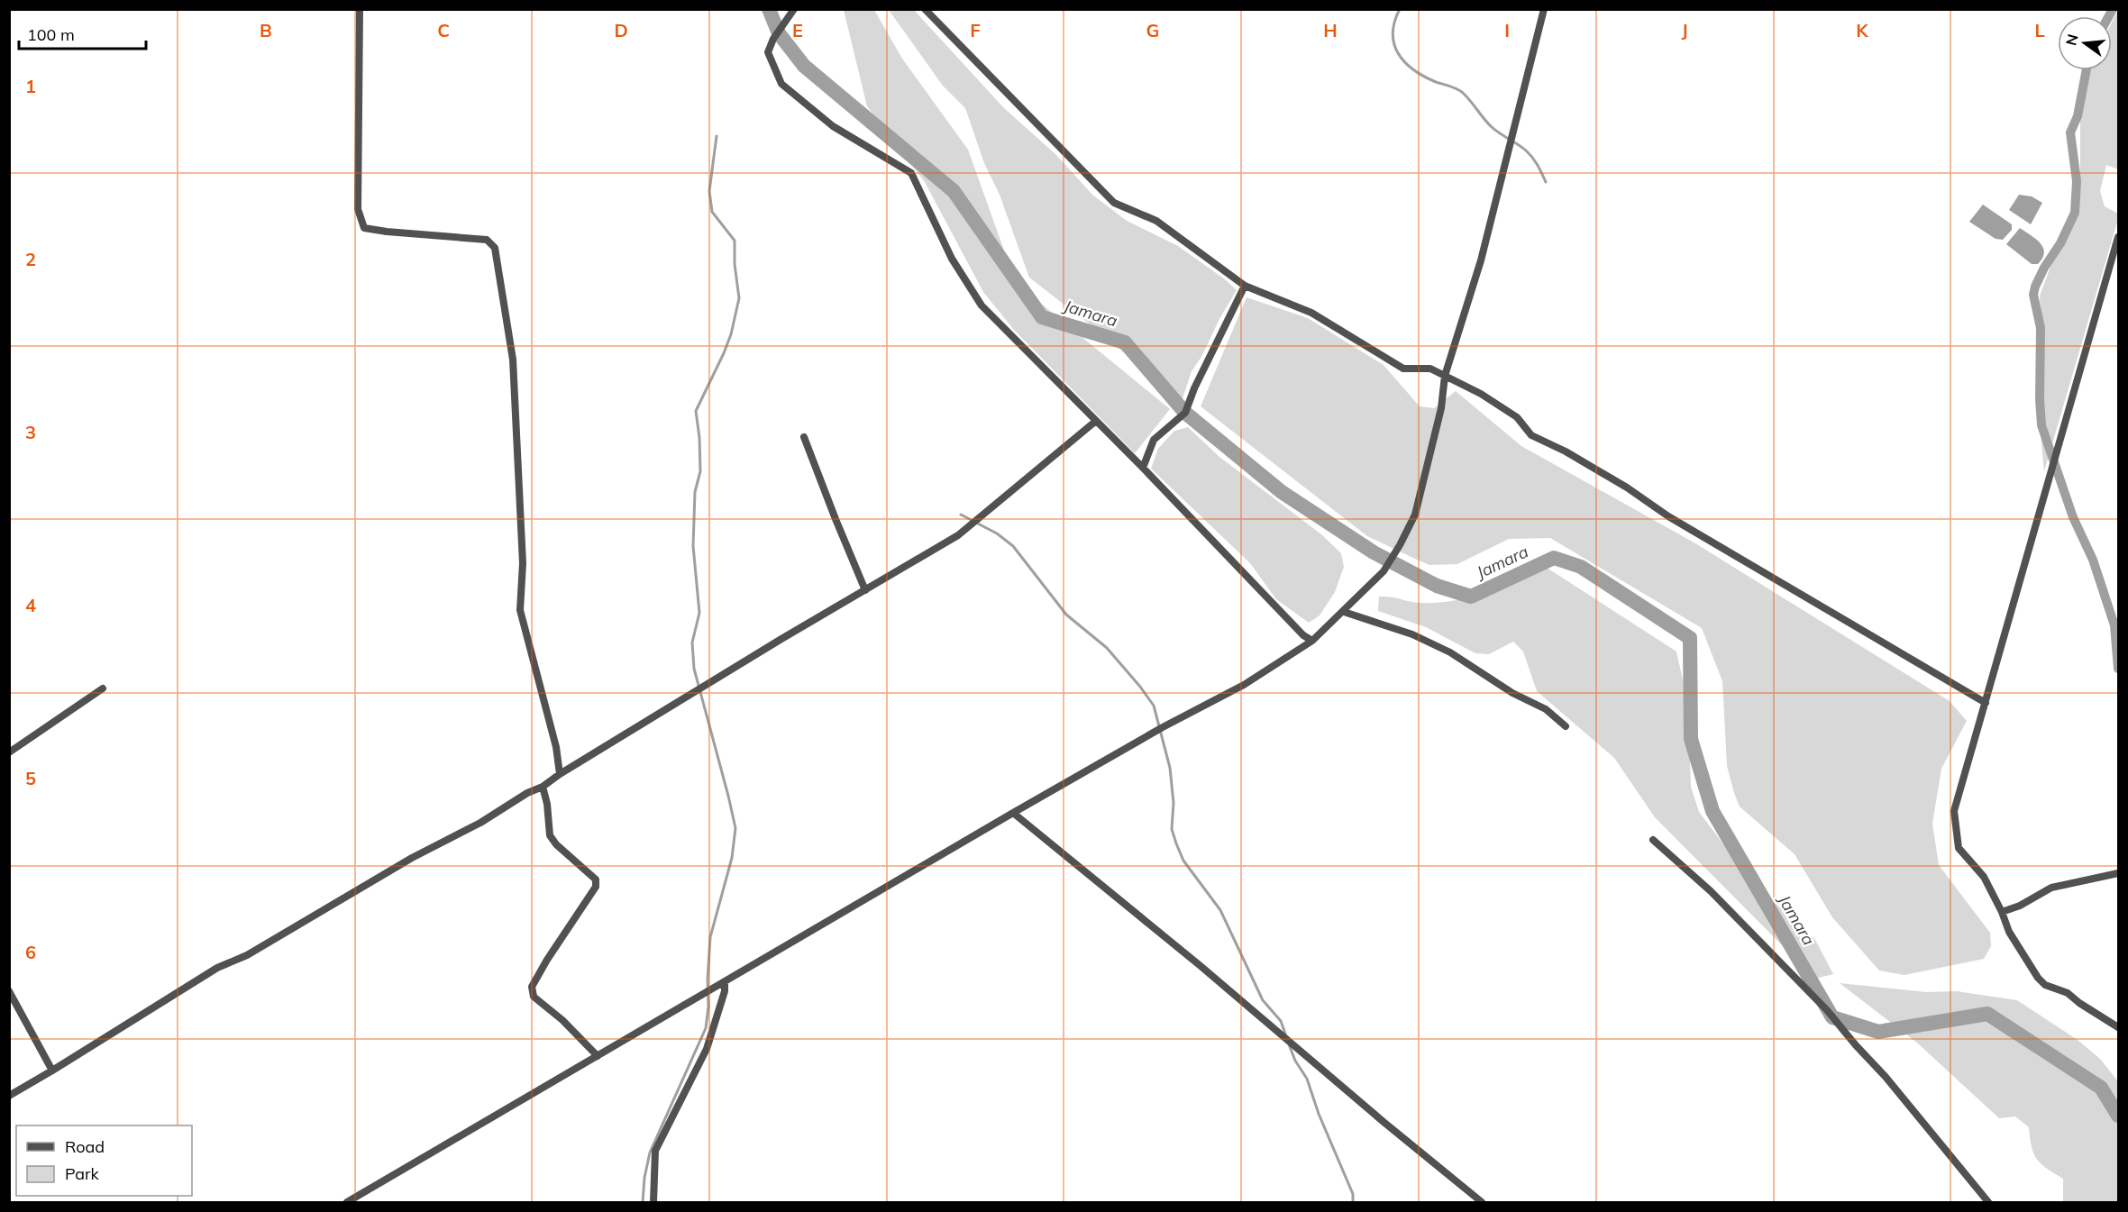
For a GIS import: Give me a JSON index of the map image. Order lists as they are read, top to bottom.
{
  "water": ["Jamara"],
  "legend": ["Road", "Park"],
  "scale_bar": "100 m",
  "north": "left",
  "grid": {
    "columns": [
      "B",
      "C",
      "D",
      "E",
      "F",
      "G",
      "H",
      "I",
      "J",
      "K",
      "L"
    ],
    "rows": [
      "1",
      "2",
      "3",
      "4",
      "5",
      "6"
    ]
  }
}
